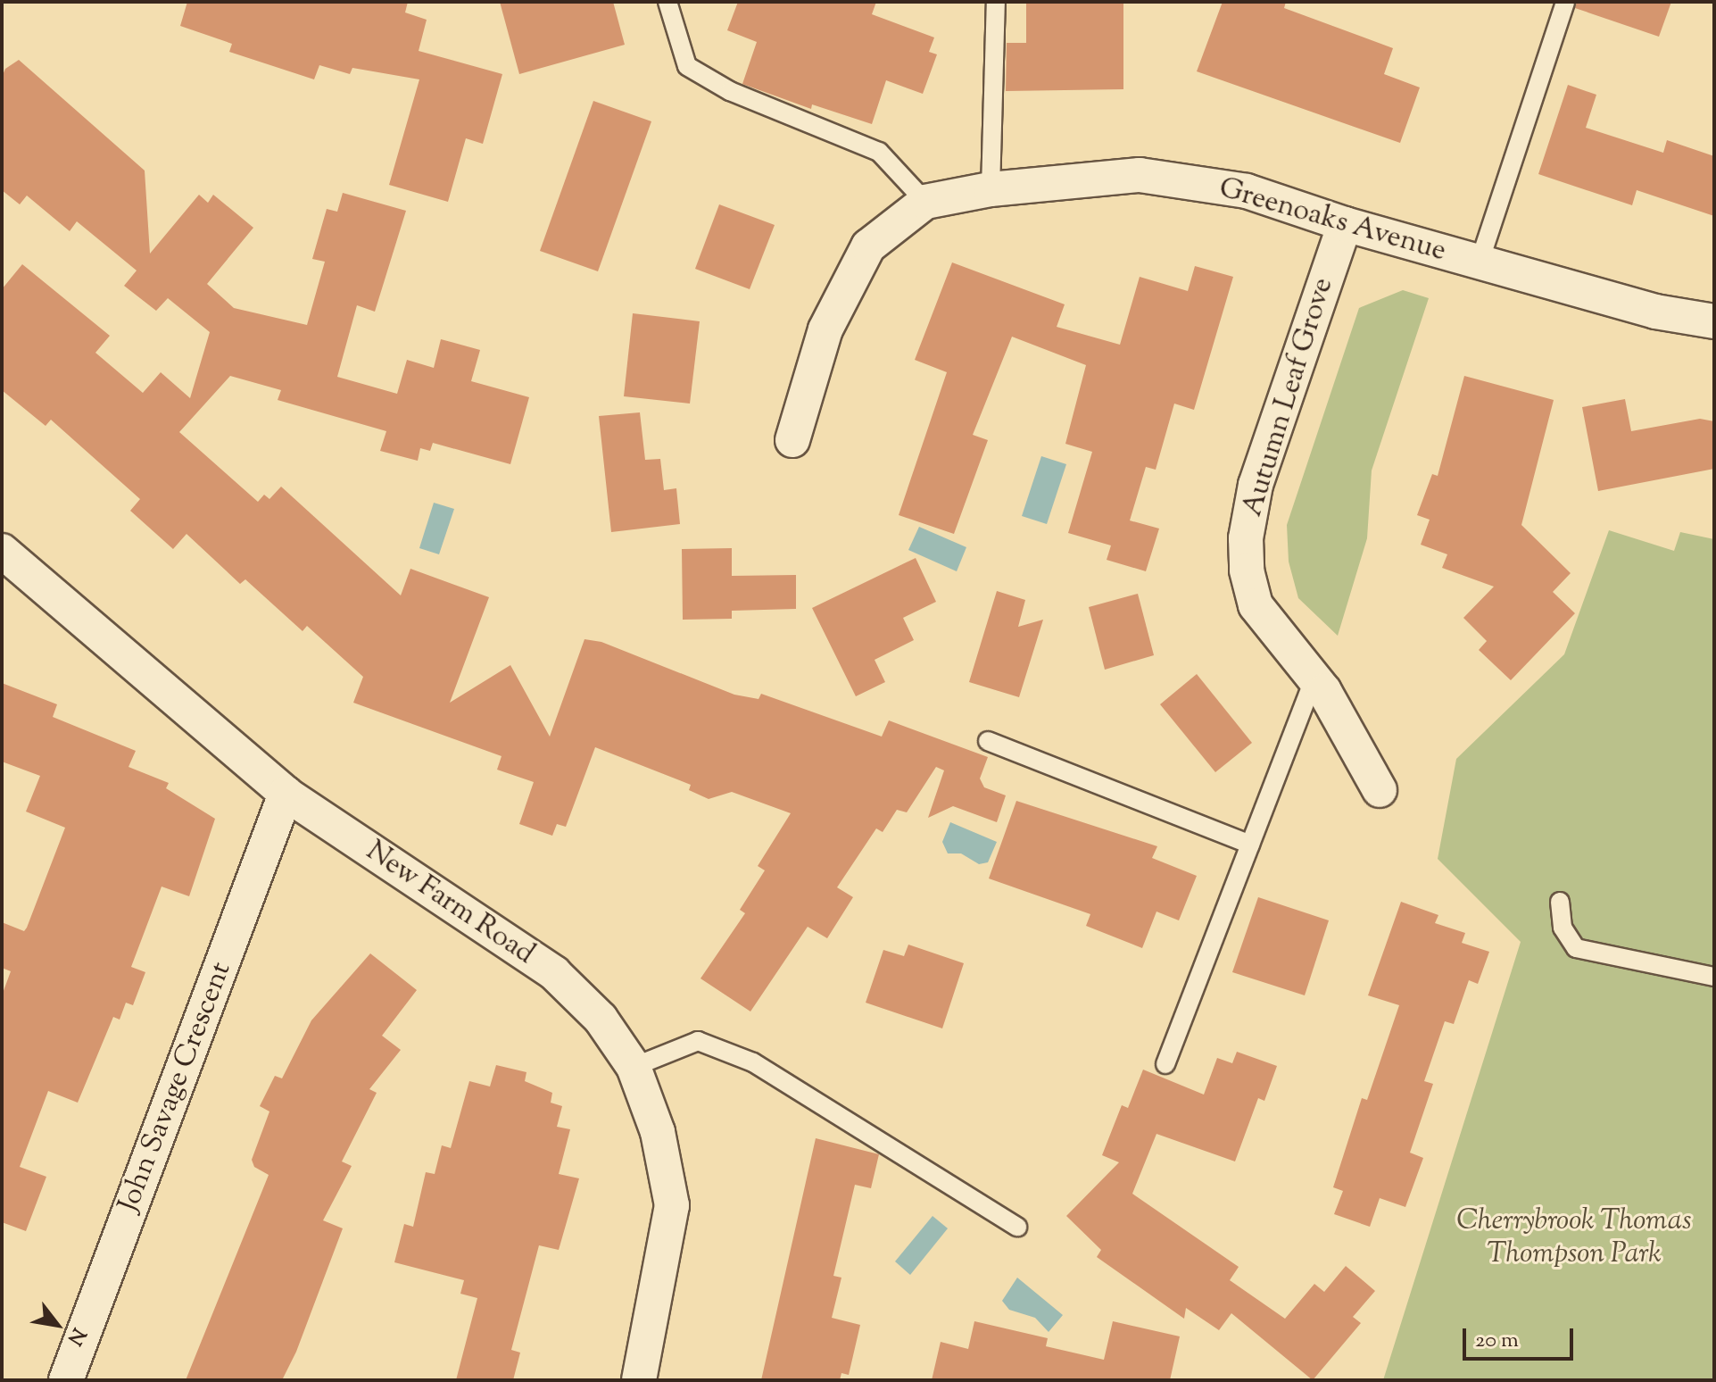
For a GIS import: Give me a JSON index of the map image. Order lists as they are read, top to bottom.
{
  "streets": {
    "street": [
      "Greenoaks Avenue",
      "Autumn Leaf Grove",
      "New Farm Road",
      "John Savage Crescent"
    ]
  },
  "crossings": [
    ["Greenoaks Avenue", "Autumn Leaf Grove"],
    ["New Farm Road", "John Savage Crescent"]
  ],
  "parks": ["Cherrybrook Thomas Thompson Park"],
  "scale_bar": "20 m",
  "north": "bottom right"
}
